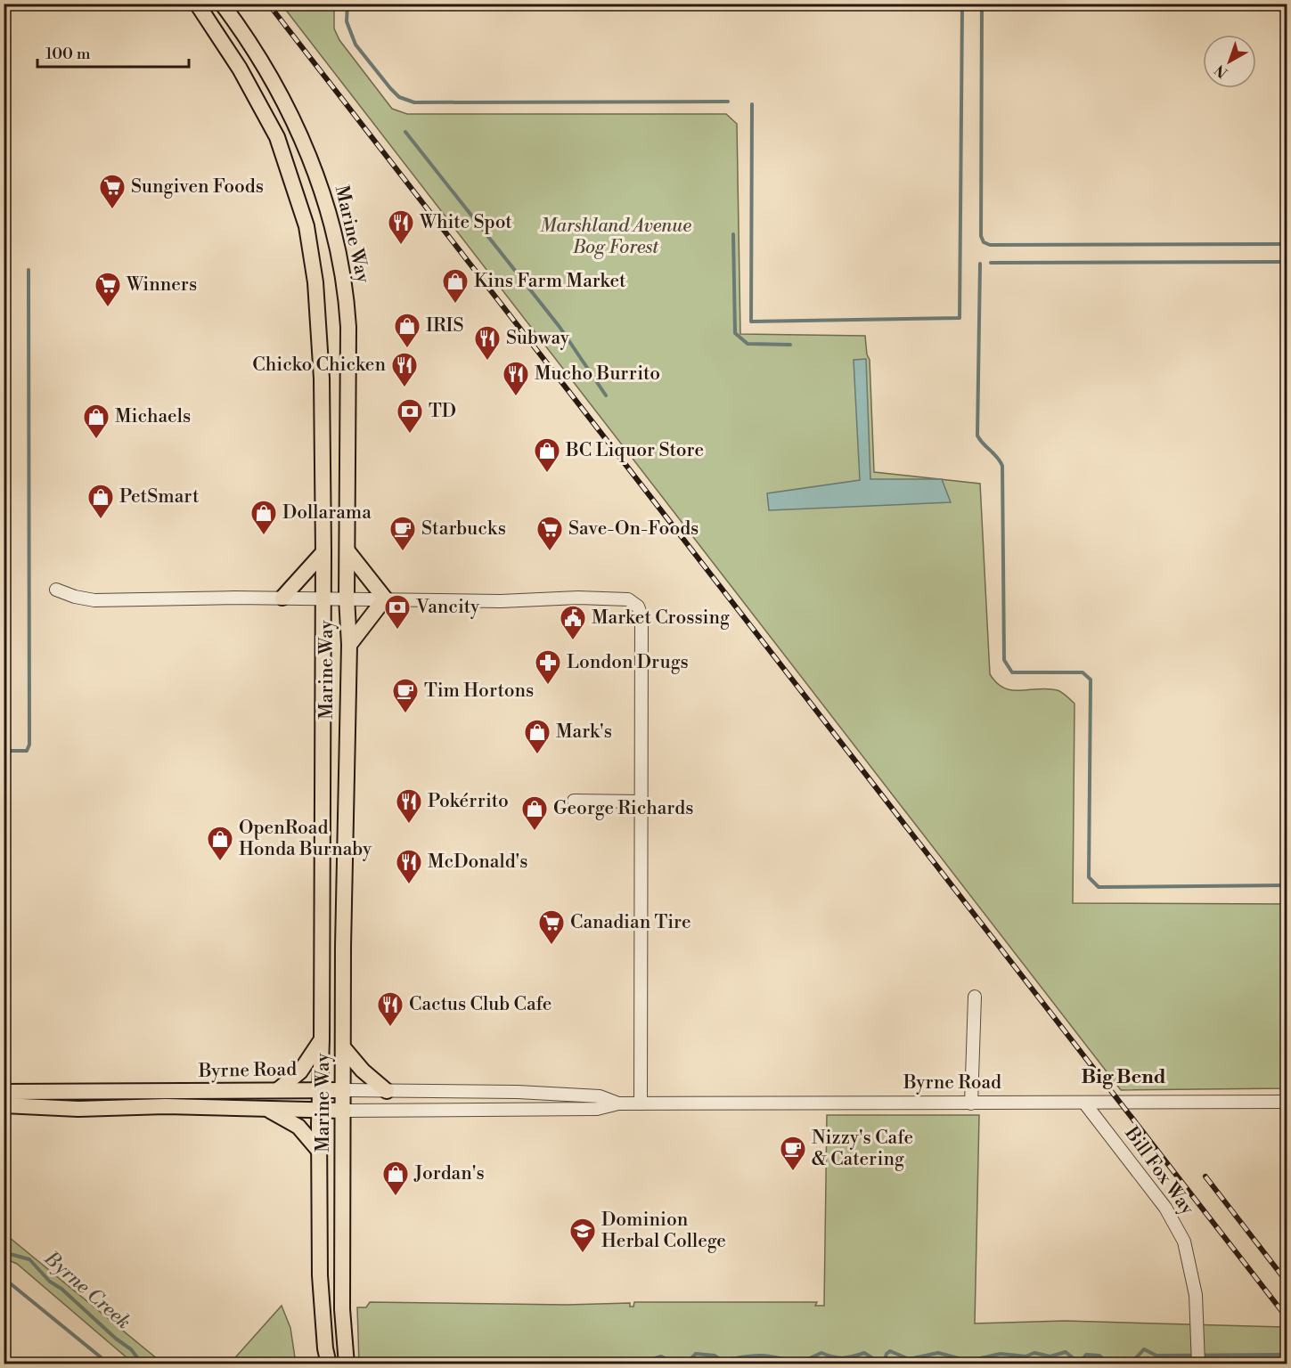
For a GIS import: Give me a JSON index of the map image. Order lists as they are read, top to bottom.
{
  "streets": {
    "main road": ["Marine Way", "Byrne Road"],
    "street": ["Bill Fox Way"]
  },
  "crossings": [
    ["Marine Way", "Byrne Road"],
    ["Byrne Road", "Bill Fox Way"]
  ],
  "districts": ["Big Bend"],
  "water": ["Byrne Creek"],
  "parks": ["Marshland Avenue Bog Forest"],
  "places": {
    "supermarket": [
      "Sungiven Foods",
      "Winners",
      "Save-On-Foods",
      "Canadian Tire"
    ],
    "restaurant": [
      "White Spot",
      "Subway",
      "Chicko Chicken",
      "Mucho Burrito",
      "Pokérrito",
      "McDonald's",
      "Cactus Club Cafe"
    ],
    "shop": [
      "Kins Farm Market",
      "IRIS",
      "Michaels",
      "BC Liquor Store",
      "PetSmart",
      "Dollarama",
      "Mark's",
      "George Richards",
      "OpenRoad Honda Burnaby",
      "Jordan's"
    ],
    "bank": ["TD", "Vancity"],
    "cafe": ["Starbucks", "Tim Hortons", "Nizzy's Cafe & Catering"],
    "public building": ["Market Crossing"],
    "pharmacy": ["London Drugs"],
    "school or university": ["Dominion Herbal College"]
  },
  "scale_bar": "100 m",
  "north": "bottom left"
}
